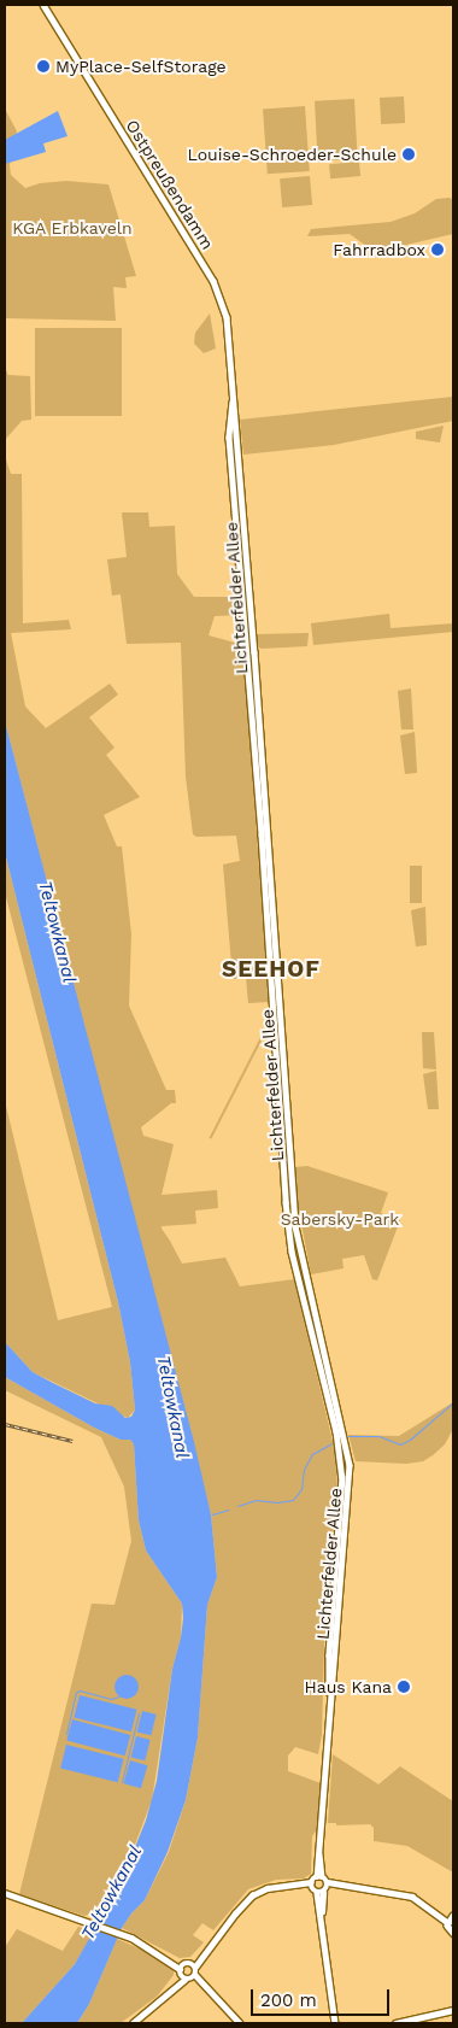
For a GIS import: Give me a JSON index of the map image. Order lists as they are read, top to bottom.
{
  "streets": {
    "main road": ["Ostpreußendamm", "Lichterfelder Allee"]
  },
  "crossings": [
    ["Ostpreußendamm", "Lichterfelder Allee"]
  ],
  "districts": ["SEEHOF"],
  "water": ["Teltowkanal"],
  "parks": ["KGA Erbkaveln", "Sabersky-Park"],
  "places": [
    "MyPlace-SelfStorage",
    "Louise-Schroeder-Schule",
    "Fahrradbox",
    "Haus Kana"
  ],
  "scale_bar": "200 m"
}
